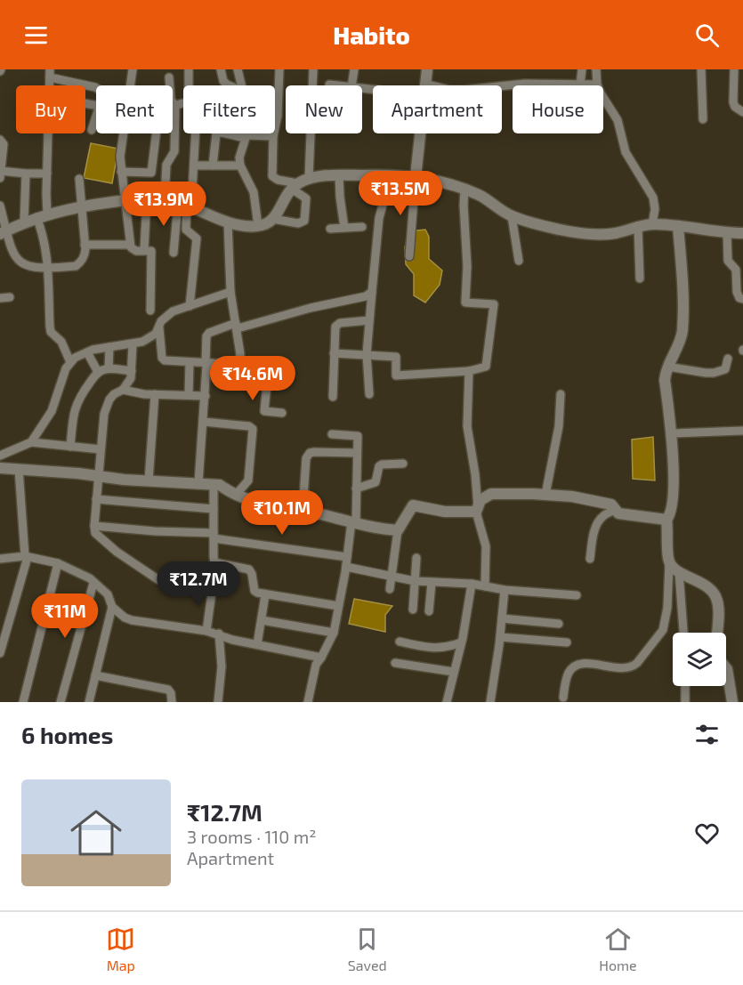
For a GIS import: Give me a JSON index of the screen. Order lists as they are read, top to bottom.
{
  "page": {
    "header": "Habito",
    "chip": [
      "Buy",
      "Rent",
      "Filters",
      "New",
      "Apartment",
      "House"
    ],
    "price": [
      "₹13.5M",
      "₹13.9M",
      "₹14.6M",
      "₹10.1M",
      "₹12.7M",
      "₹11M"
    ],
    "heading": "6 homes",
    "list": [
      {
        "name": "₹12.7M",
        "note": "3 rooms · 110 m² · Apartment"
      }
    ],
    "tabs": ["Map", "Saved", "Home"]
  }
}
